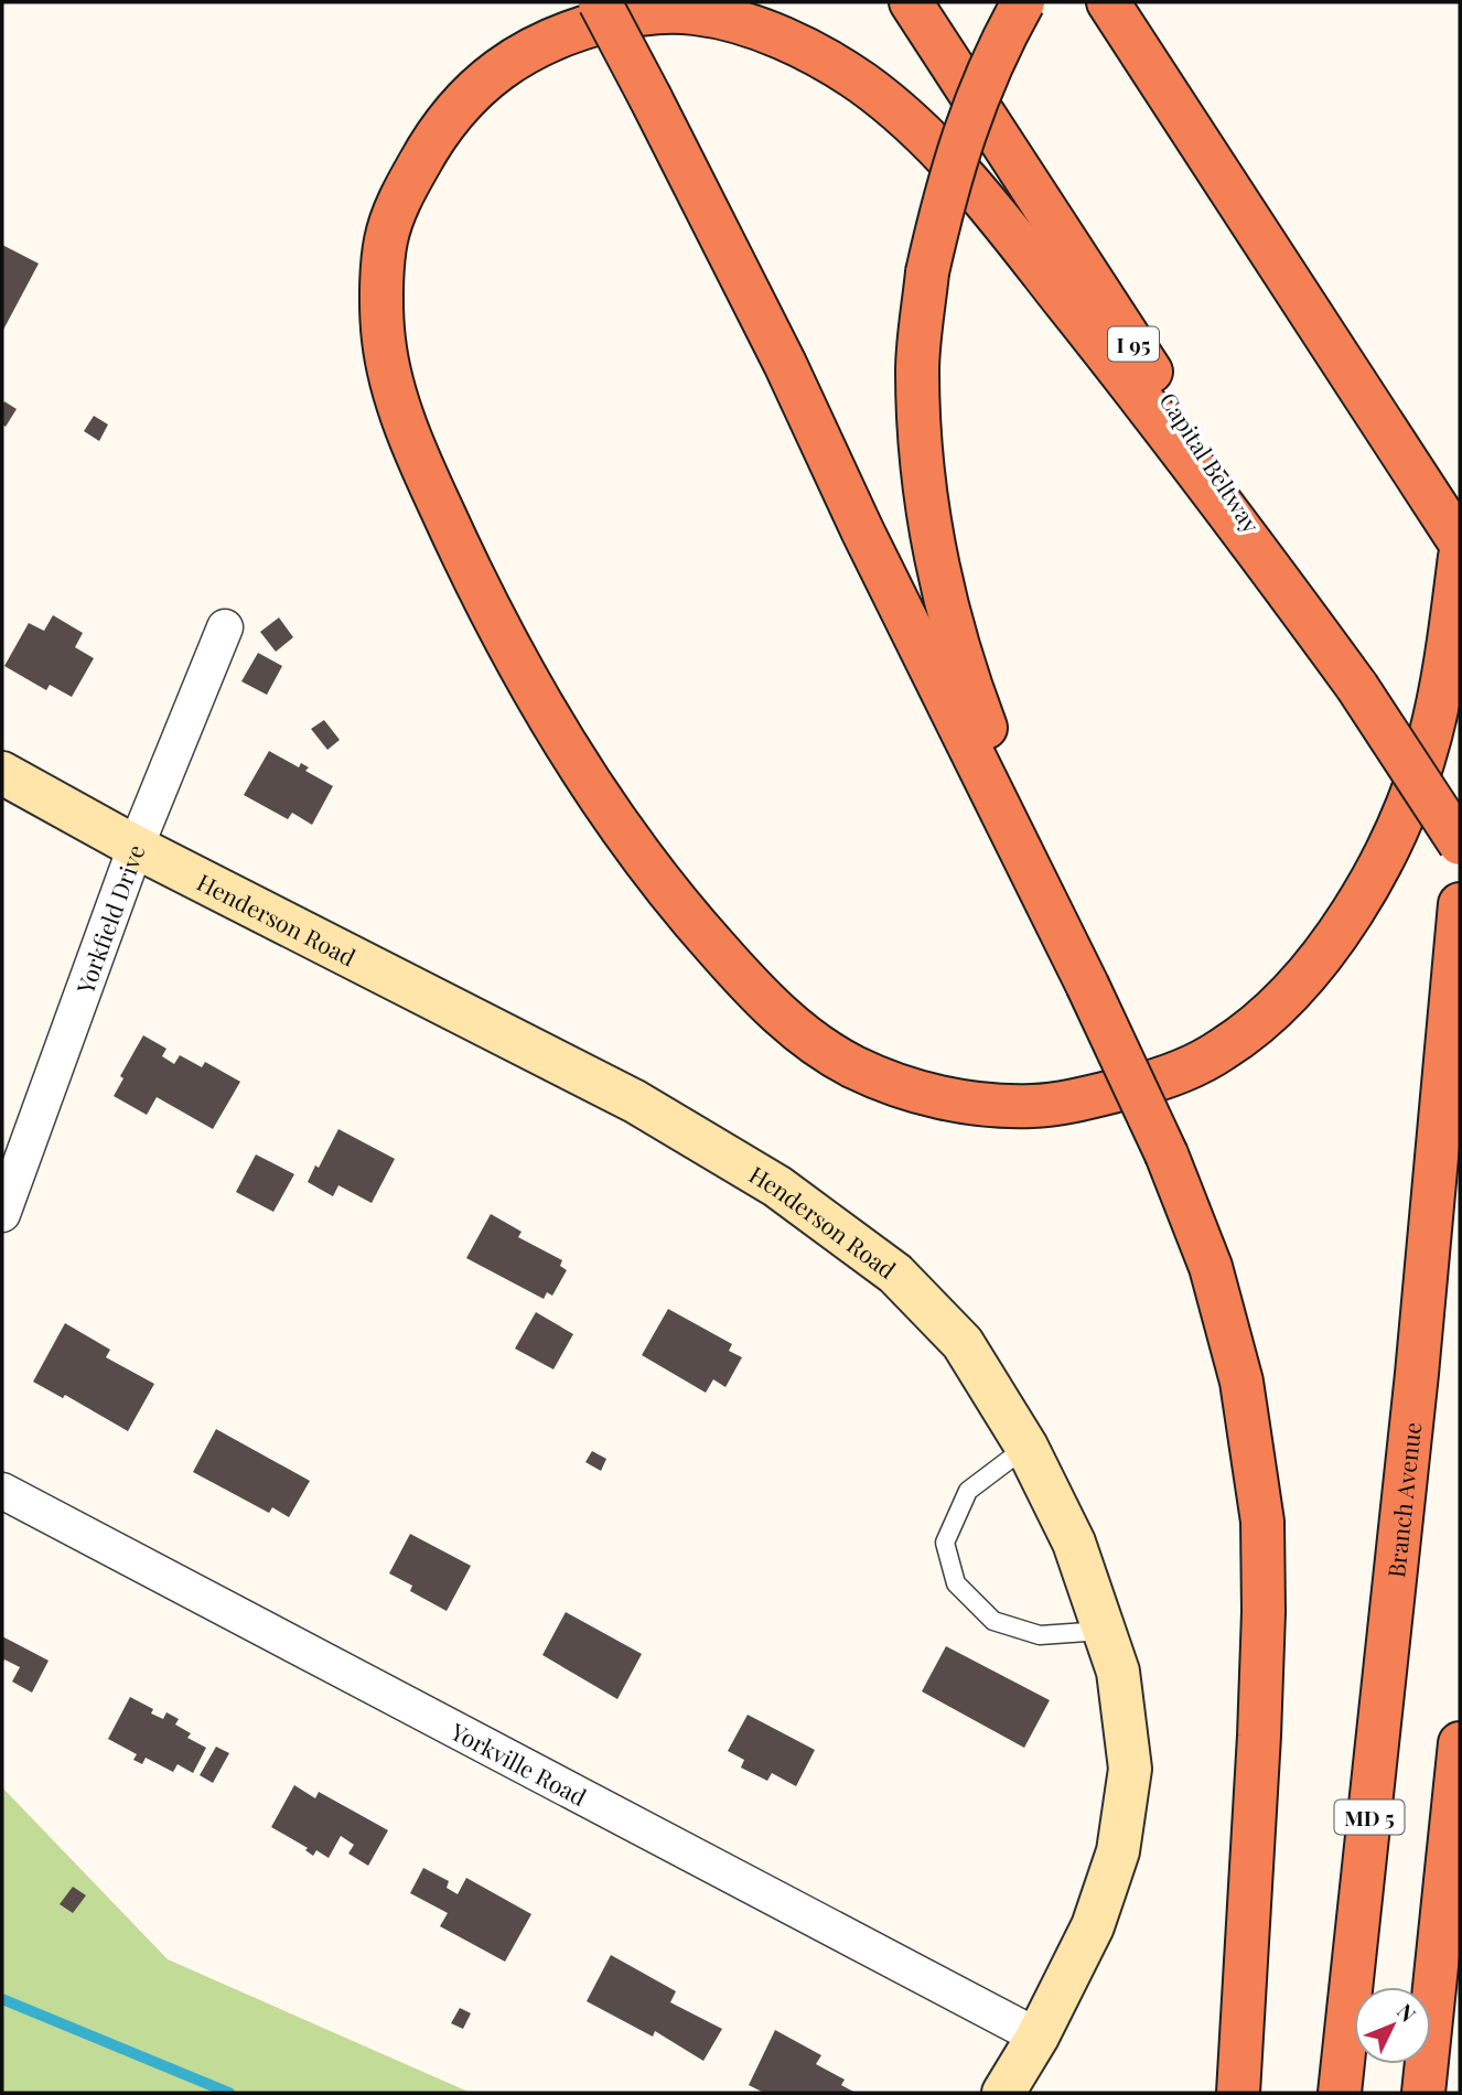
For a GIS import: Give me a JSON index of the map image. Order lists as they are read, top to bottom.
{
  "streets": {
    "highway": [
      "I 95",
      "Capital Beltway",
      "Branch Avenue",
      "MD 5"
    ],
    "street": ["Henderson Road", "Yorkfield Drive", "Yorkville Road"]
  },
  "crossings": [
    ["Henderson Road", "Yorkfield Drive"],
    ["Henderson Road", "Yorkville Road"]
  ],
  "north": "top right"
}
